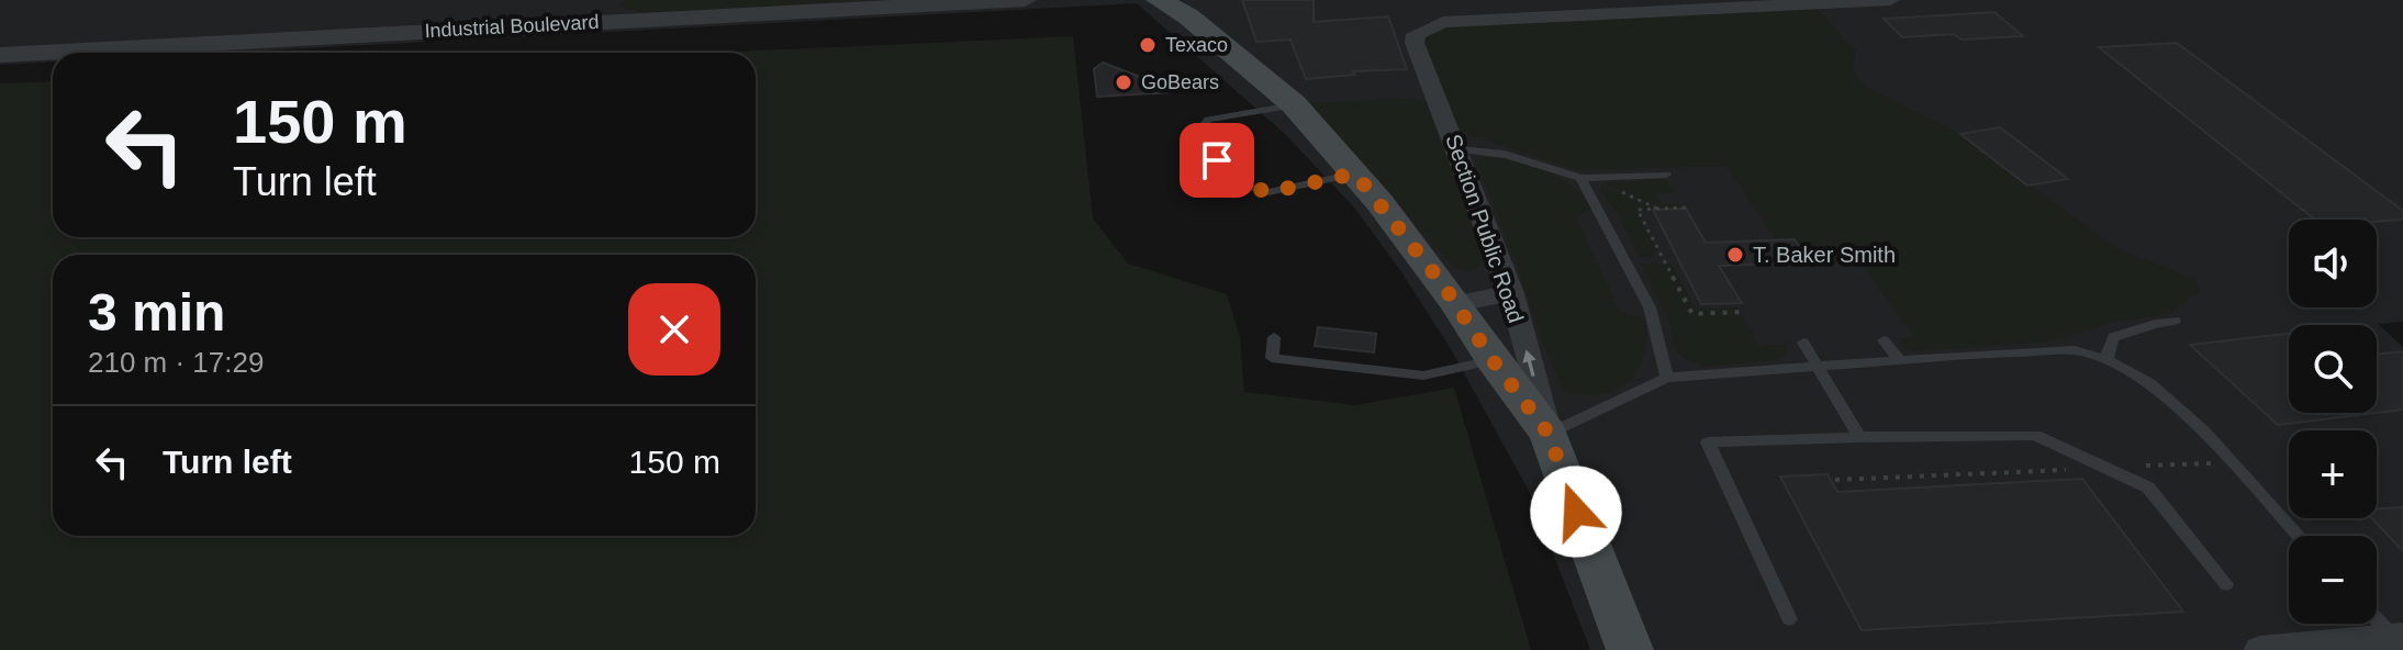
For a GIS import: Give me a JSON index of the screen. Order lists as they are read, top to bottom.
{
  "streets": {
    "street": ["Industrial Boulevard", "Section Public Road"]
  },
  "places": ["Texaco", "GoBears", "T. Baker Smith"],
  "page": {
    "turn": ["150 m", "Turn left"],
    "map_buttons": ["+", "−"],
    "heading": ["3 min", "210 m · 17:29"],
    "list": [
      {
        "name": "Turn left",
        "value": "150 m"
      }
    ]
  }
}
